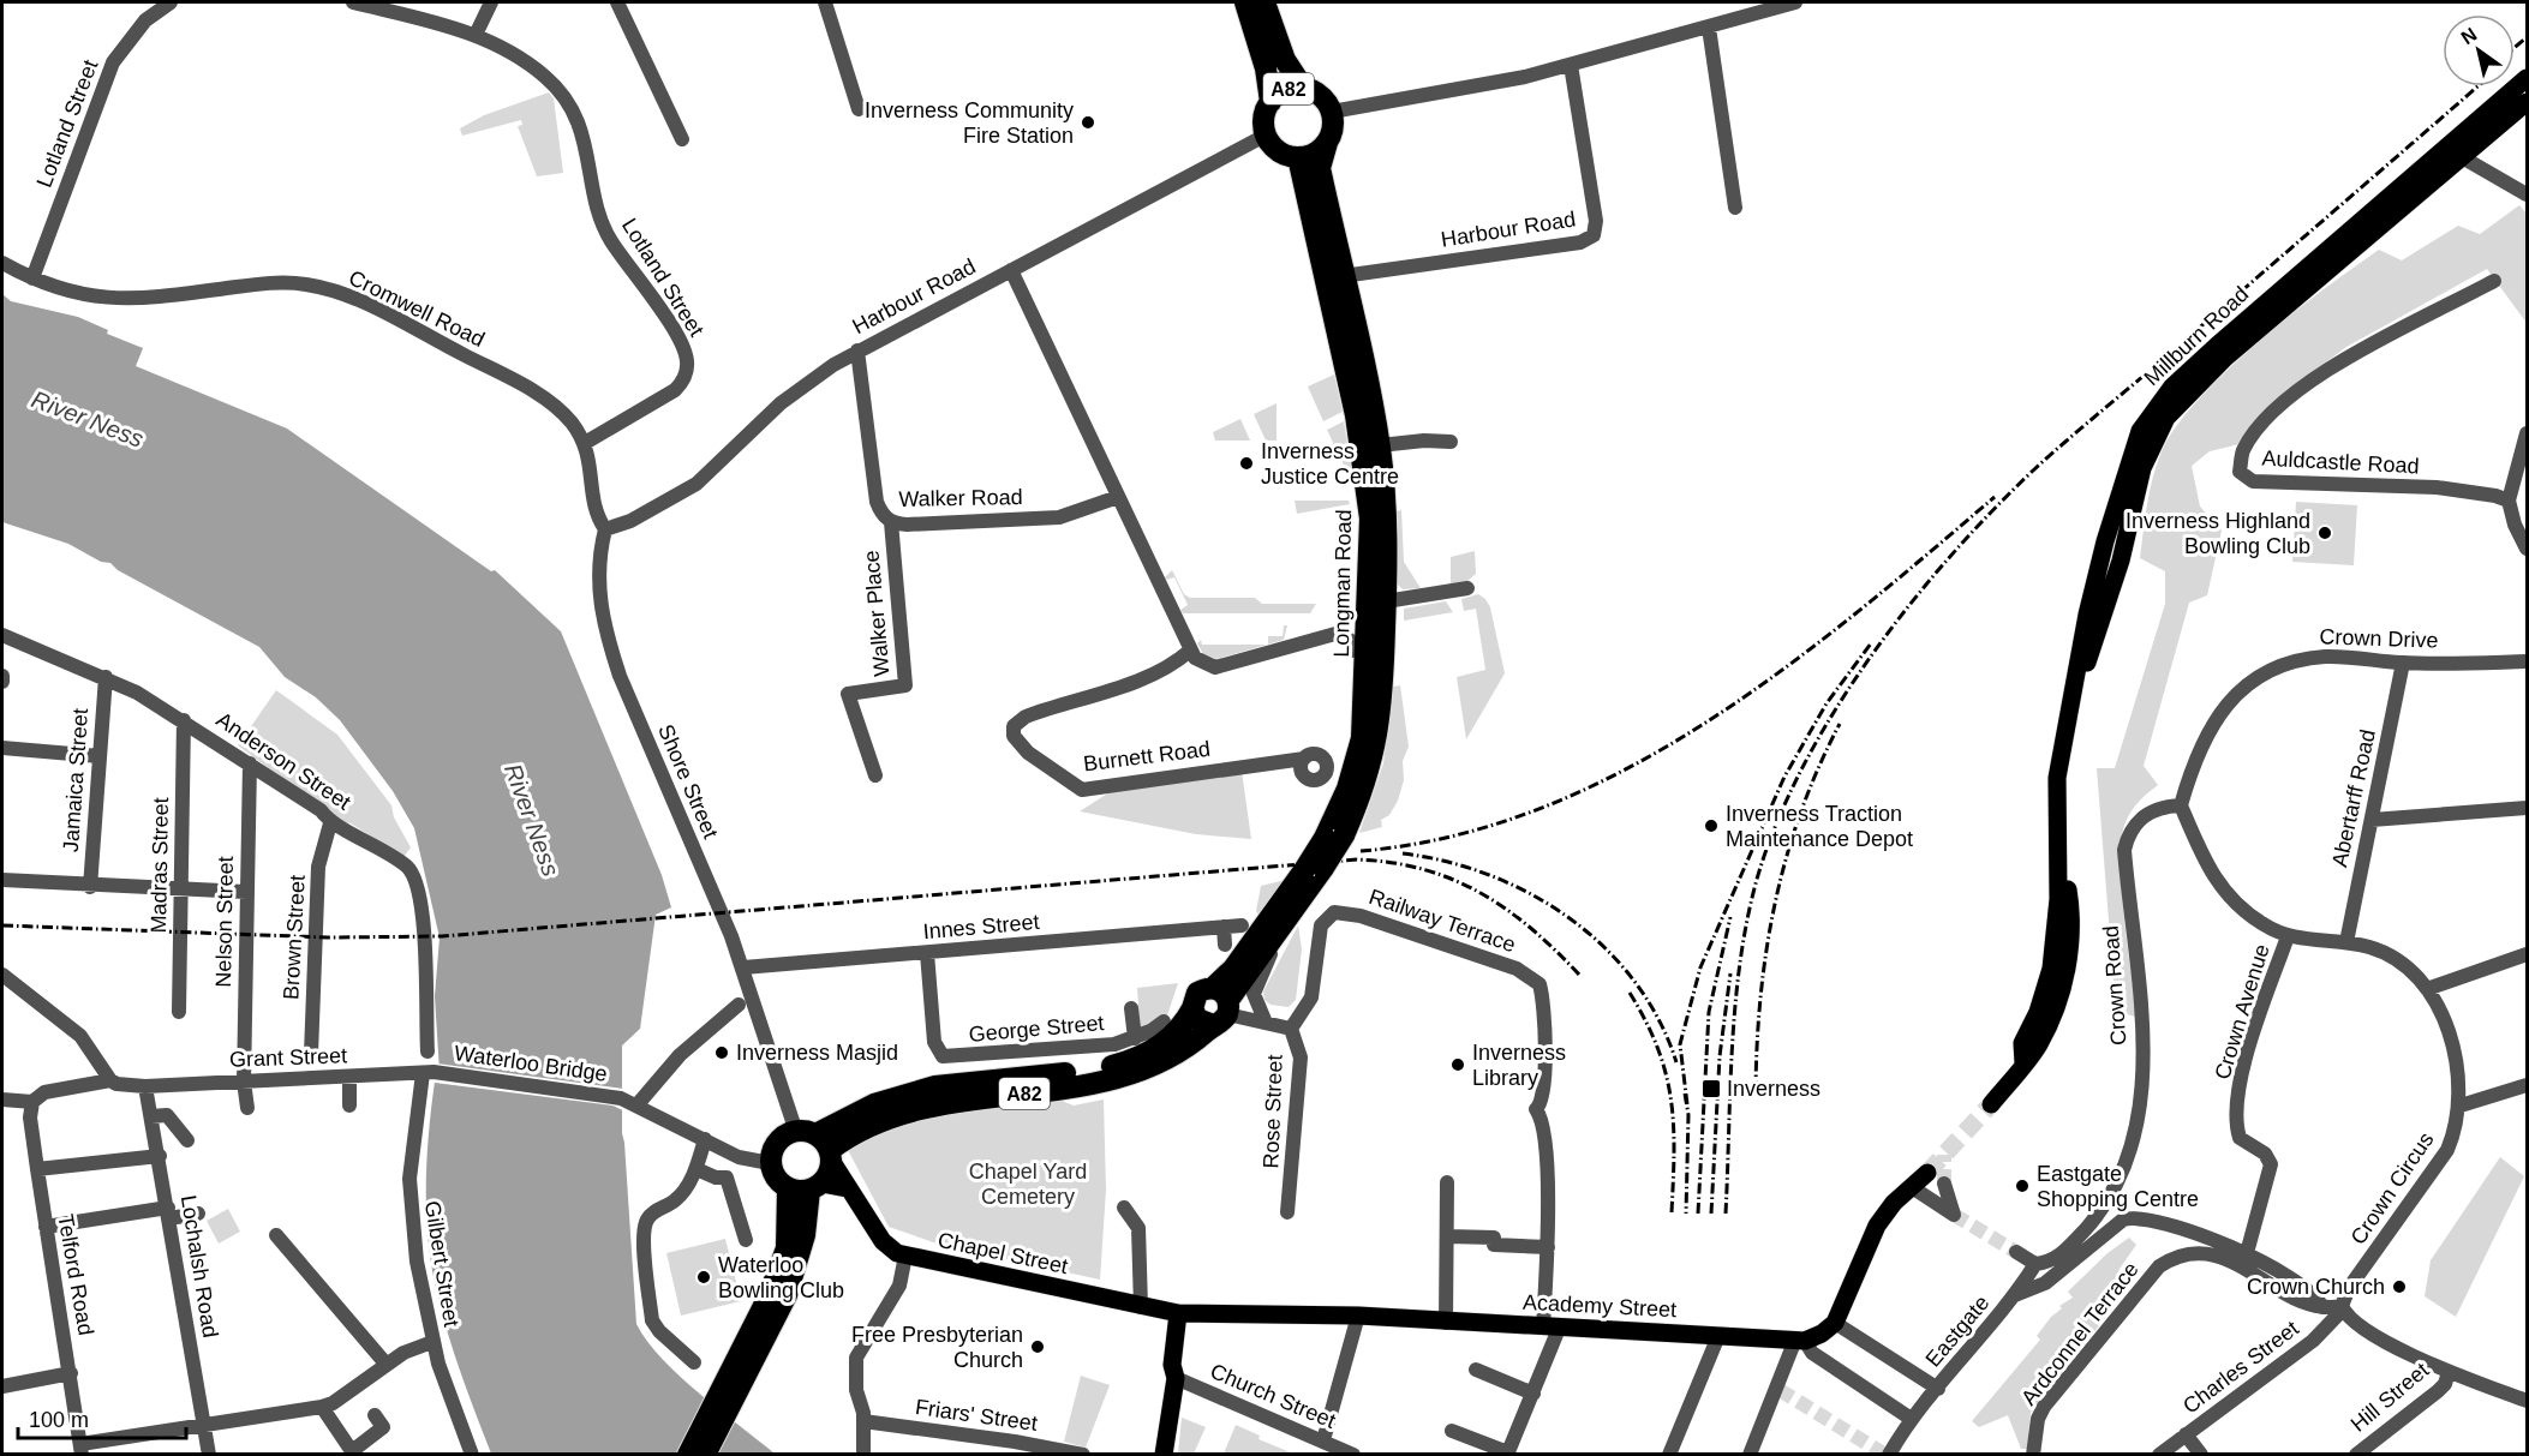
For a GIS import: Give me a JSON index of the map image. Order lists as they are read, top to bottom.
{
  "streets": {
    "highway": ["A82", "Longman Road"],
    "main road": ["Millburn Road", "Chapel Street", "Academy Street"],
    "street": [
      "Lotland Street",
      "Harbour Road",
      "Cromwell Road",
      "Auldcastle Road",
      "Walker Road",
      "Walker Place",
      "Crown Drive",
      "Burnett Road",
      "Anderson Street",
      "Jamaica Street",
      "Shore Street",
      "Abertarff Road",
      "Madras Street",
      "Railway Terrace",
      "Nelson Street",
      "Innes Street",
      "Brown Street",
      "Crown Road",
      "Crown Avenue",
      "George Street",
      "Grant Street",
      "Waterloo Bridge",
      "Rose Street",
      "Crown Circus",
      "Gilbert Street",
      "Lochalsh Road",
      "Telford Road",
      "Eastgate",
      "Ardconnel Terrace",
      "Charles Street",
      "Church Street",
      "Hill Street",
      "Friars' Street"
    ]
  },
  "crossings": [
    ["A82", "Harbour Road"],
    ["A82", "Longman Road"],
    ["A82", "Shore Street"],
    ["A82", "Waterloo Bridge"],
    ["A82", "Chapel Street"],
    ["Lotland Street", "Cromwell Road"],
    ["Lotland Street", "Shore Street"],
    ["Harbour Road", "Walker Road"],
    ["Harbour Road", "Longman Road"],
    ["Harbour Road", "Shore Street"],
    ["Cromwell Road", "Shore Street"],
    ["Walker Road", "Walker Place"],
    ["Crown Drive", "Abertarff Road"],
    ["Crown Drive", "Crown Road"],
    ["Crown Drive", "Crown Circus"],
    ["Anderson Street", "Jamaica Street"],
    ["Anderson Street", "Madras Street"],
    ["Anderson Street", "Nelson Street"],
    ["Anderson Street", "Brown Street"],
    ["Shore Street", "Innes Street"],
    ["Shore Street", "Chapel Street"],
    ["Abertarff Road", "Crown Circus"],
    ["Railway Terrace", "Rose Street"],
    ["Nelson Street", "Grant Street"],
    ["Innes Street", "George Street"],
    ["Crown Road", "Crown Circus"],
    ["Crown Avenue", "Crown Circus"],
    ["Crown Avenue", "Eastgate"],
    ["Grant Street", "Waterloo Bridge"],
    ["Grant Street", "Gilbert Street"],
    ["Grant Street", "Lochalsh Road"],
    ["Waterloo Bridge", "Gilbert Street"],
    ["Crown Circus", "Ardconnel Terrace"],
    ["Crown Circus", "Charles Street"],
    ["Chapel Street", "Academy Street"],
    ["Ardconnel Terrace", "Charles Street"]
  ],
  "water": ["River Ness"],
  "parks": ["Chapel Yard Cemetery"],
  "places": {
    "other": [
      "Inverness Community Fire Station",
      "Inverness Justice Centre",
      "Inverness Highland Bowling Club",
      "Inverness Traction Maintenance Depot",
      "Inverness Masjid",
      "Inverness Library",
      "Eastgate Shopping Centre",
      "Waterloo Bowling Club",
      "Crown Church",
      "Free Presbyterian Church"
    ],
    "transit": ["Inverness"]
  },
  "scale_bar": "100 m",
  "north": "top left"
}
